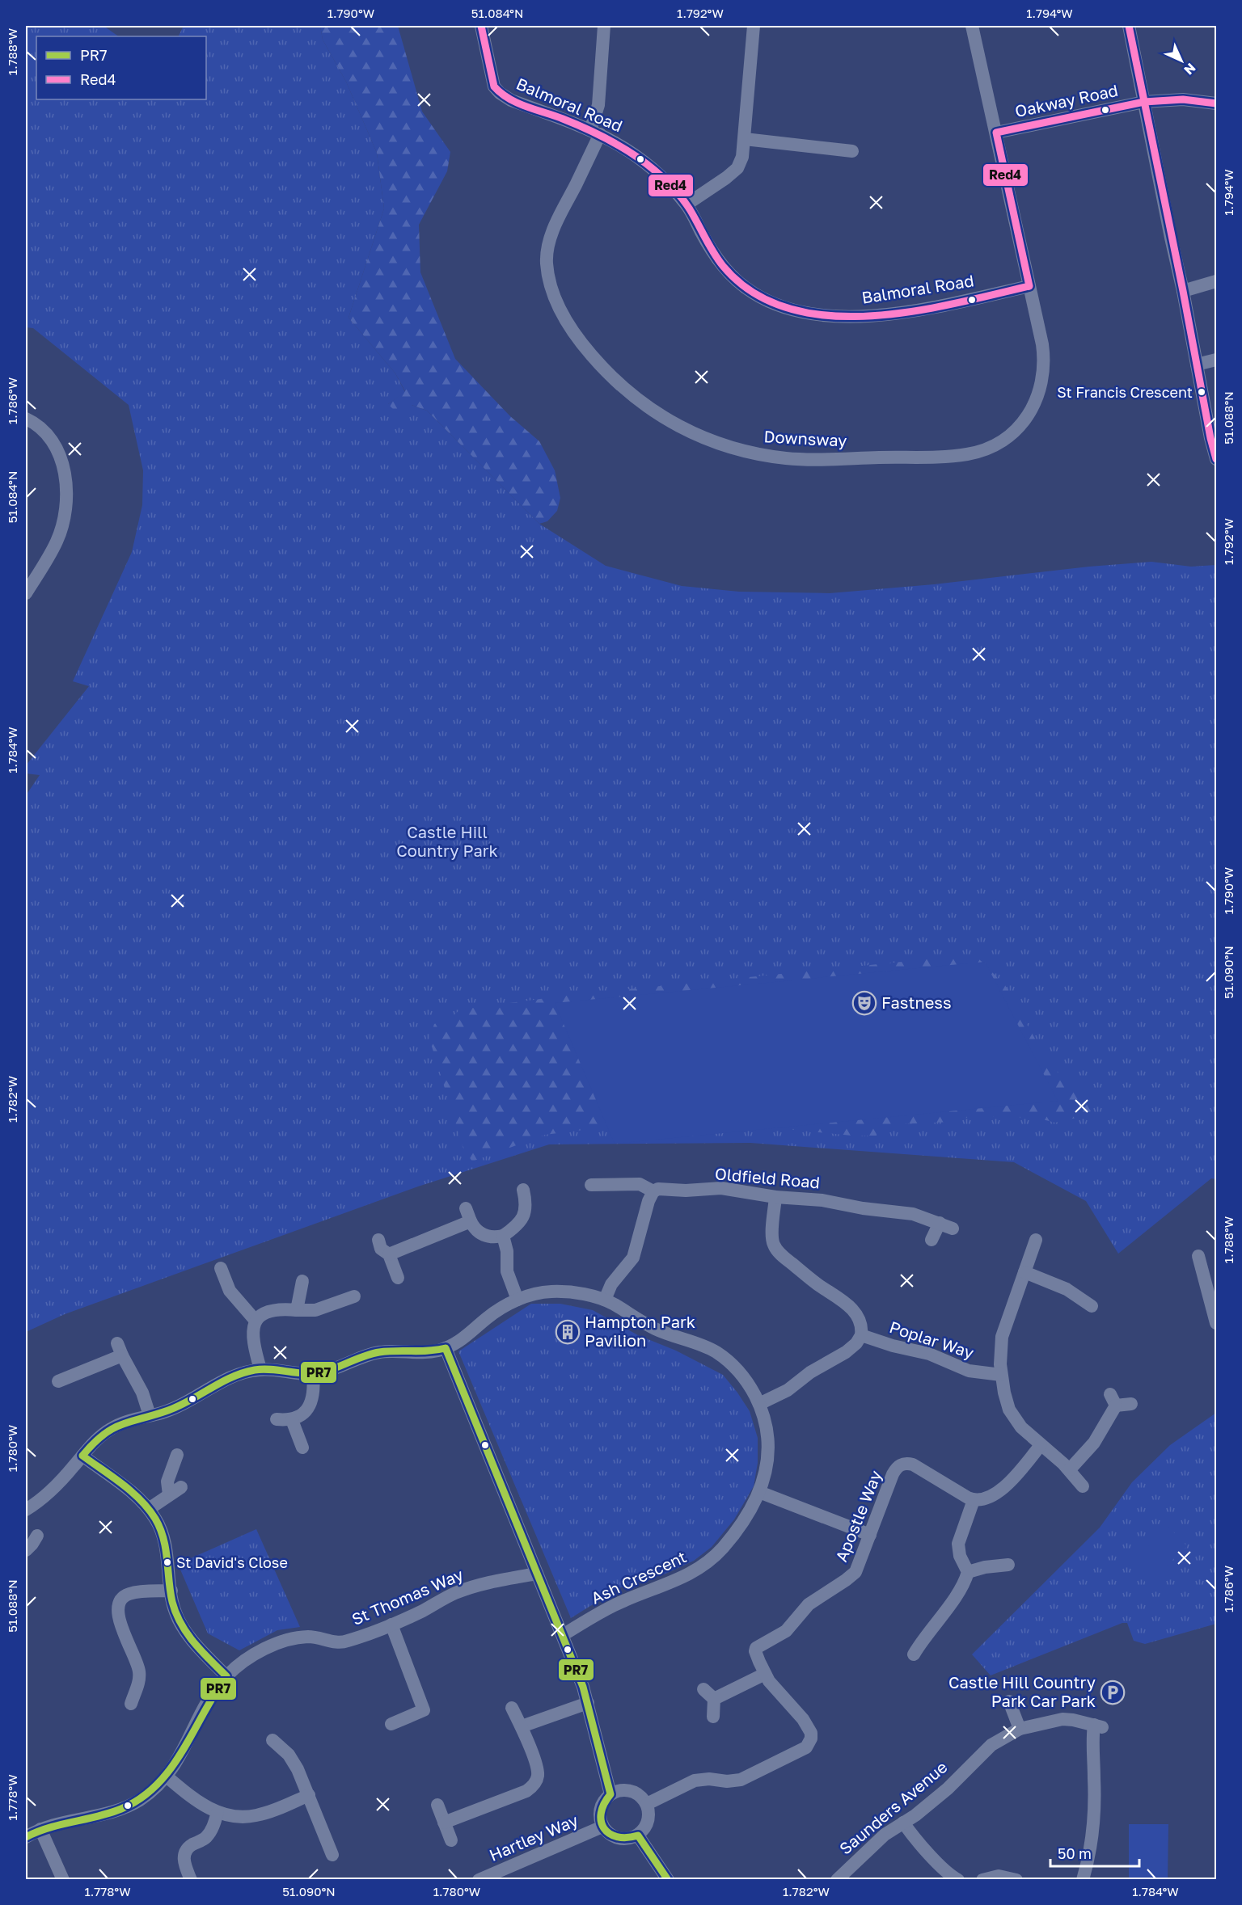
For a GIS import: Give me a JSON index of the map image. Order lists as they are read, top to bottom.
{
  "streets": {
    "street": [
      "Oakway Road",
      "Balmoral Road",
      "Downsway",
      "Oldfield Road",
      "Poplar Way",
      "Apostle Way",
      "Ash Crescent",
      "St Thomas Way",
      "Saunders Avenue",
      "Hartley Way"
    ]
  },
  "crossings": [
    ["Oakway Road", "Downsway"],
    ["Balmoral Road", "Downsway"],
    ["Apostle Way", "Hartley Way"]
  ],
  "parks": ["Castle Hill Country Park"],
  "places": {
    "other": ["St Francis Crescent", "St David's Close"],
    "theatre": ["Fastness"],
    "building": ["Hampton Park Pavilion"],
    "parking": ["Castle Hill Country Park Car Park"]
  },
  "lines": ["transit line Red4", "transit line PR7"],
  "legend": ["PR7", "Red4"],
  "scale_bar": "50 m",
  "north": "bottom right",
  "coordinates": [
    "1.790°W",
    "51.084°N",
    "1.792°W",
    "1.794°W",
    "1.788°W",
    "1.786°W",
    "51.088°N",
    "1.784°W",
    "51.090°N",
    "1.782°W",
    "1.780°W",
    "1.778°W"
  ]
}
